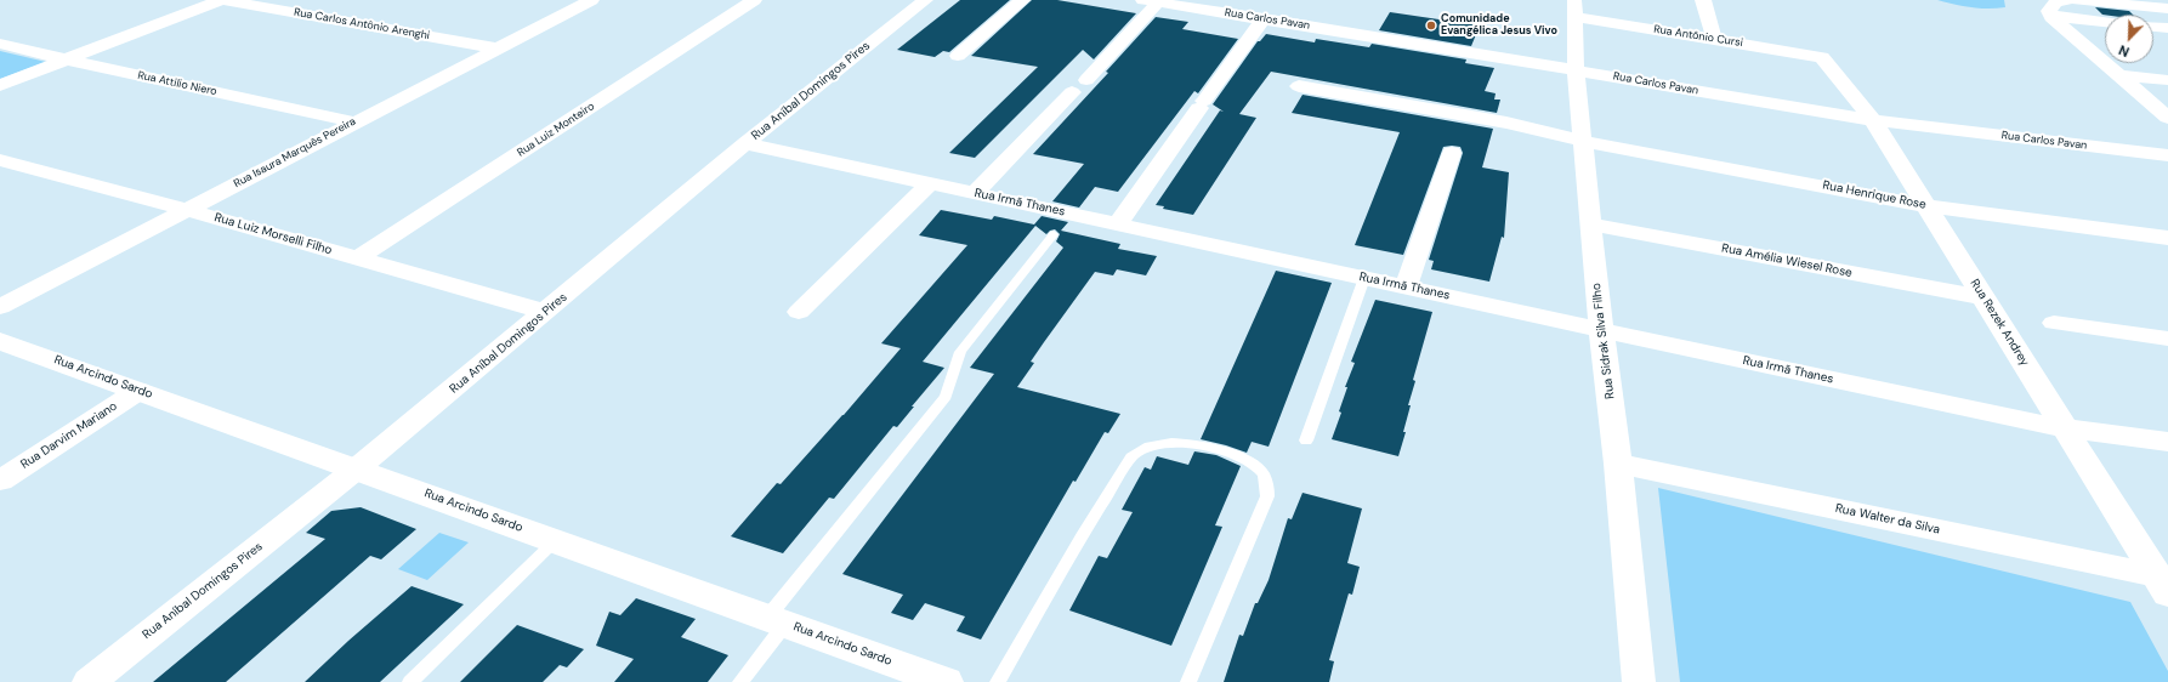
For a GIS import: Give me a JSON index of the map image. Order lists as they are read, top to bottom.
{
  "streets": {
    "street": [
      "Rua Carlos Pavan",
      "Rua Carlos Antônio Arenghi",
      "Rua Antônio Cursi",
      "Rua Attilio Niero",
      "Rua Aníbal Domingos Pires",
      "Rua Luiz Monteiro",
      "Rua Isaura Marquês Pereira",
      "Rua Henrique Rose",
      "Rua Irmã Thanes",
      "Rua Luiz Morselli Filho",
      "Rua Amélia Wiesel Rose",
      "Rua Rezek Andrey",
      "Rua Sidrak Silva Filho",
      "Rua Arcindo Sardo",
      "Rua Darvim Mariano",
      "Rua Walter da Silva"
    ]
  },
  "crossings": [
    ["Rua Carlos Pavan", "Rua Rezek Andrey"],
    ["Rua Carlos Pavan", "Rua Sidrak Silva Filho"],
    ["Rua Carlos Antônio Arenghi", "Rua Isaura Marquês Pereira"],
    ["Rua Antônio Cursi", "Rua Rezek Andrey"],
    ["Rua Antônio Cursi", "Rua Sidrak Silva Filho"],
    ["Rua Attilio Niero", "Rua Isaura Marquês Pereira"],
    ["Rua Aníbal Domingos Pires", "Rua Irmã Thanes"],
    ["Rua Aníbal Domingos Pires", "Rua Luiz Morselli Filho"],
    ["Rua Aníbal Domingos Pires", "Rua Arcindo Sardo"],
    ["Rua Luiz Monteiro", "Rua Luiz Morselli Filho"],
    ["Rua Isaura Marquês Pereira", "Rua Luiz Morselli Filho"],
    ["Rua Henrique Rose", "Rua Rezek Andrey"],
    ["Rua Henrique Rose", "Rua Sidrak Silva Filho"],
    ["Rua Irmã Thanes", "Rua Rezek Andrey"],
    ["Rua Irmã Thanes", "Rua Sidrak Silva Filho"],
    ["Rua Amélia Wiesel Rose", "Rua Rezek Andrey"],
    ["Rua Amélia Wiesel Rose", "Rua Sidrak Silva Filho"],
    ["Rua Rezek Andrey", "Rua Walter da Silva"],
    ["Rua Sidrak Silva Filho", "Rua Walter da Silva"],
    ["Rua Arcindo Sardo", "Rua Darvim Mariano"]
  ],
  "places": ["Comunidade Evangélica Jesus Vivo"],
  "north": "bottom left"
}
